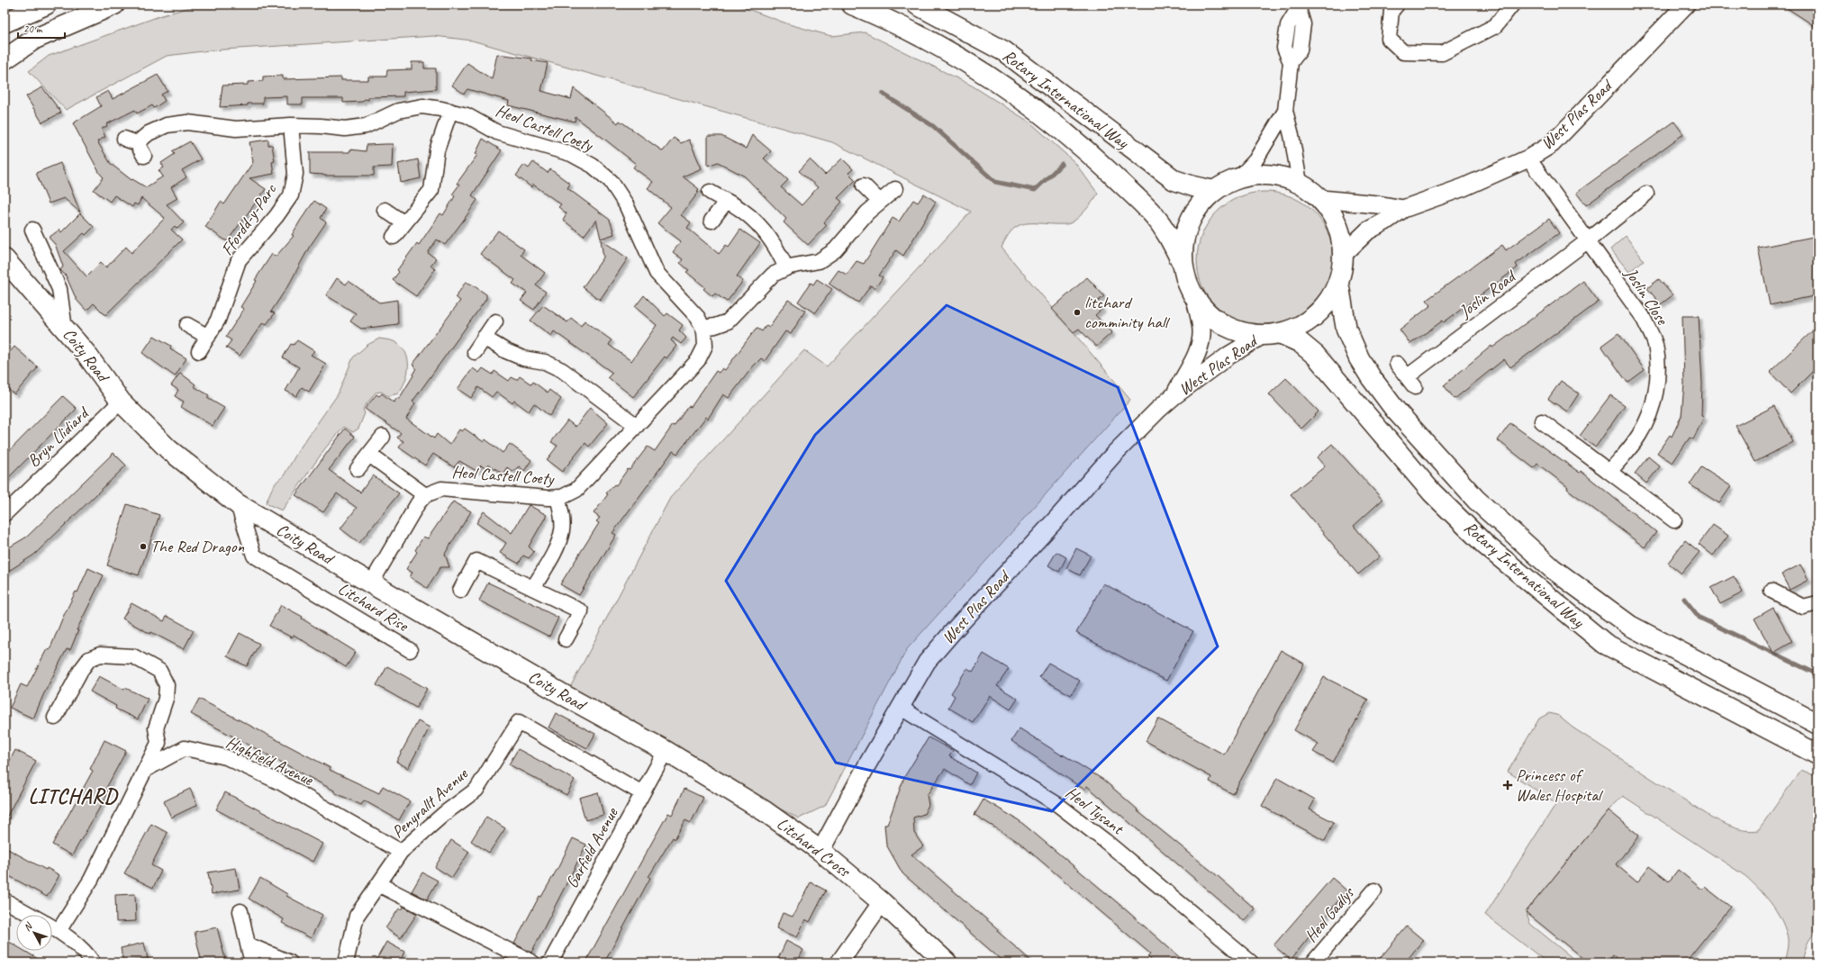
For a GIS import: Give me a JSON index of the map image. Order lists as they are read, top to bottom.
{
  "streets": {
    "main road": ["Rotary International Way", "Coity Road", "Litchard Cross"],
    "street": [
      "West Plas Road",
      "Heol Castell Coety",
      "Ffordd-y-Parc",
      "Joslin Road",
      "Joslin Close",
      "Bryn Llidiard",
      "Litchard Rise",
      "Highfield Avenue",
      "Penyrallt Avenue",
      "Heol Tysant",
      "Garfield Avenue",
      "Heol Gadlys"
    ]
  },
  "crossings": [
    ["Rotary International Way", "West Plas Road"],
    ["West Plas Road", "Heol Tysant"],
    ["West Plas Road", "Litchard Cross"],
    ["Heol Castell Coety", "Ffordd-y-Parc"],
    ["Joslin Road", "Joslin Close"],
    ["Coity Road", "Bryn Llidiard"],
    ["Coity Road", "Litchard Rise"],
    ["Coity Road", "Litchard Cross"],
    ["Coity Road", "Garfield Avenue"],
    ["Highfield Avenue", "Penyrallt Avenue"],
    ["Penyrallt Avenue", "Garfield Avenue"],
    ["Litchard Cross", "Garfield Avenue"]
  ],
  "districts": ["LITCHARD"],
  "places": {
    "other": ["litchard comminity hall", "The Red Dragon"],
    "health": ["Princess of Wales Hospital"]
  },
  "scale_bar": "20 m",
  "north": "top left"
}
